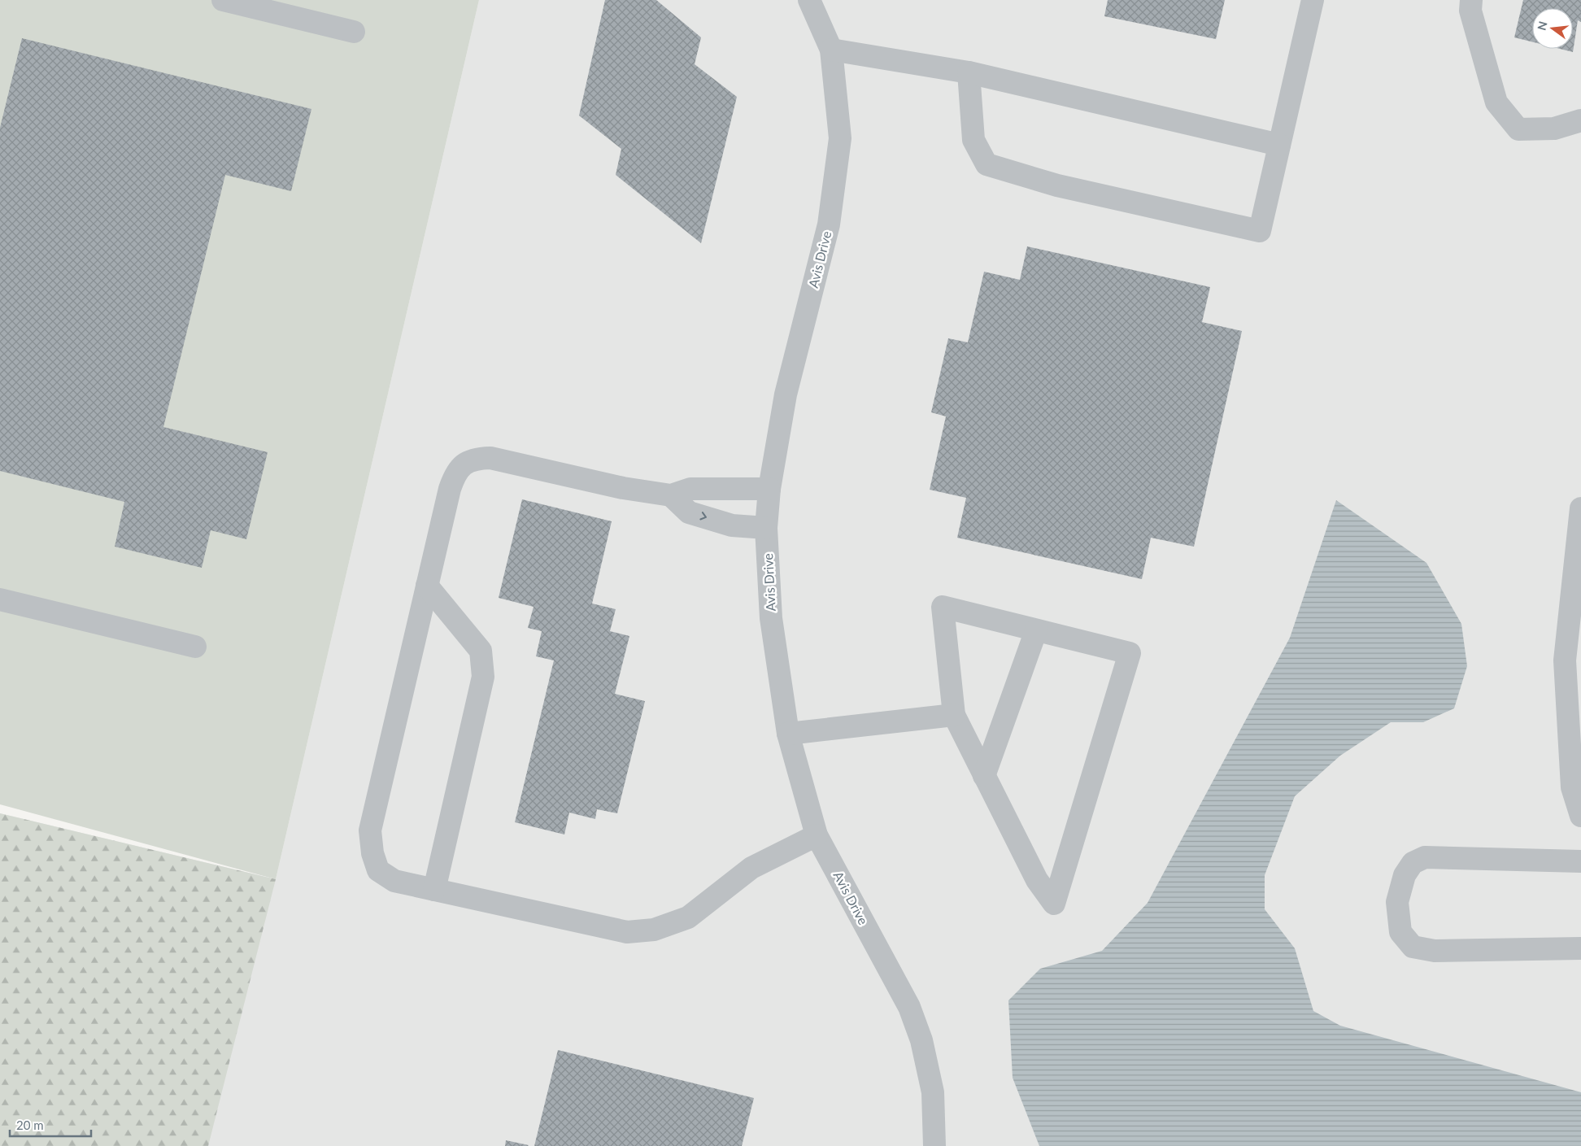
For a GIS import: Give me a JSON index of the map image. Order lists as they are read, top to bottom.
{
  "streets": {
    "street": ["Avis Drive"]
  },
  "scale_bar": "20 m",
  "north": "left"
}
